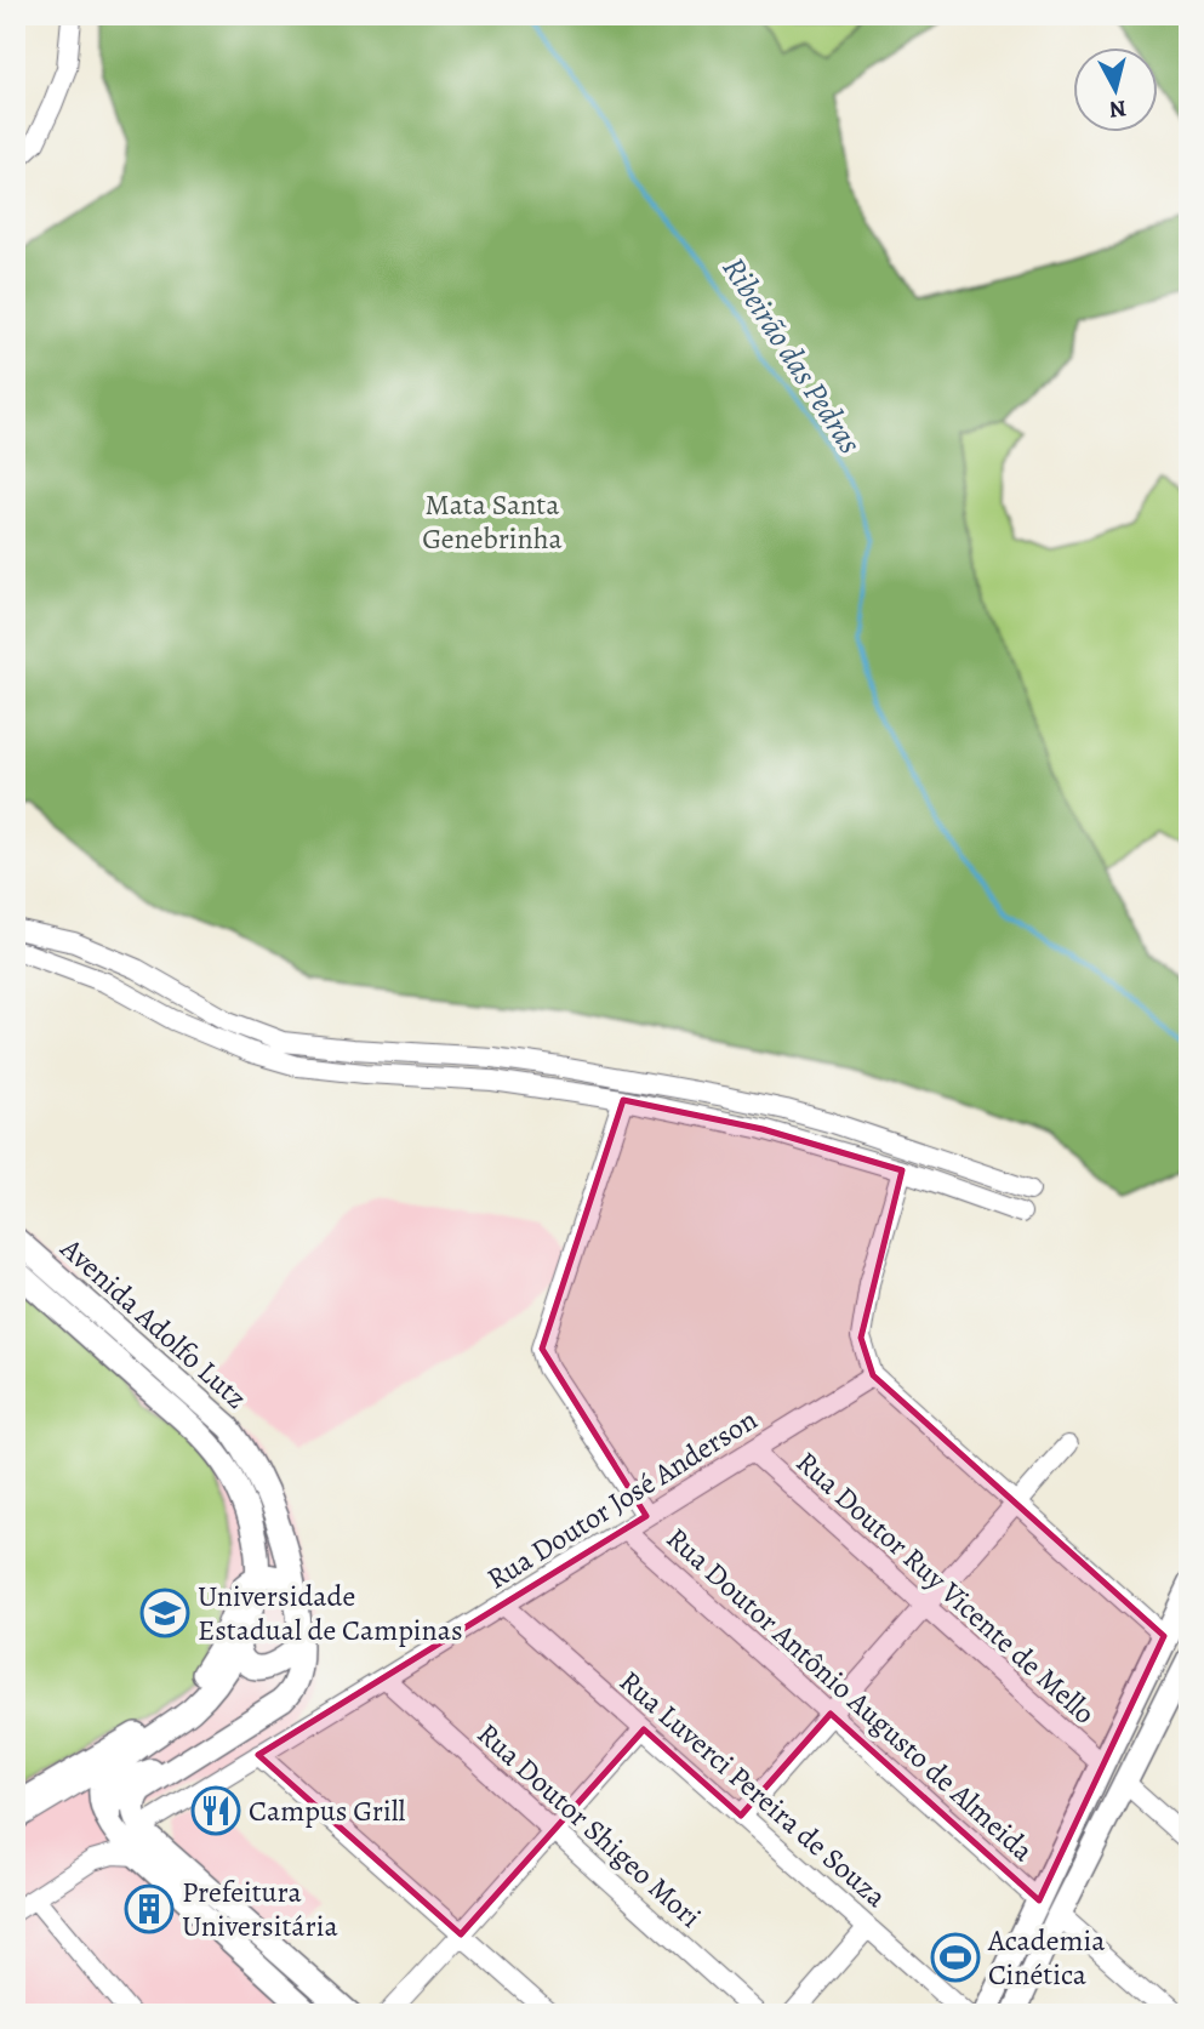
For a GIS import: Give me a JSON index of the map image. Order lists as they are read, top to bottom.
{
  "streets": {
    "main road": ["Avenida Adolfo Lutz"],
    "street": [
      "Rua Doutor José Anderson",
      "Rua Doutor Ruy Vicente de Mello",
      "Rua Doutor Antônio Augusto de Almeida",
      "Rua Luverci Pereira de Souza",
      "Rua Doutor Shigeo Mori"
    ]
  },
  "crossings": [
    ["Avenida Adolfo Lutz", "Rua Doutor José Anderson"],
    ["Rua Doutor José Anderson", "Rua Doutor Ruy Vicente de Mello"],
    ["Rua Doutor José Anderson", "Rua Doutor Antônio Augusto de Almeida"],
    ["Rua Doutor José Anderson", "Rua Luverci Pereira de Souza"],
    ["Rua Doutor José Anderson", "Rua Doutor Shigeo Mori"]
  ],
  "water": ["Ribeirão das Pedras"],
  "parks": ["Mata Santa Genebrinha"],
  "places": {
    "school or university": ["Universidade Estadual de Campinas"],
    "restaurant": ["Campus Grill"],
    "building": ["Prefeitura Universitária"],
    "sports": ["Academia Cinética"]
  },
  "north": "bottom"
}
